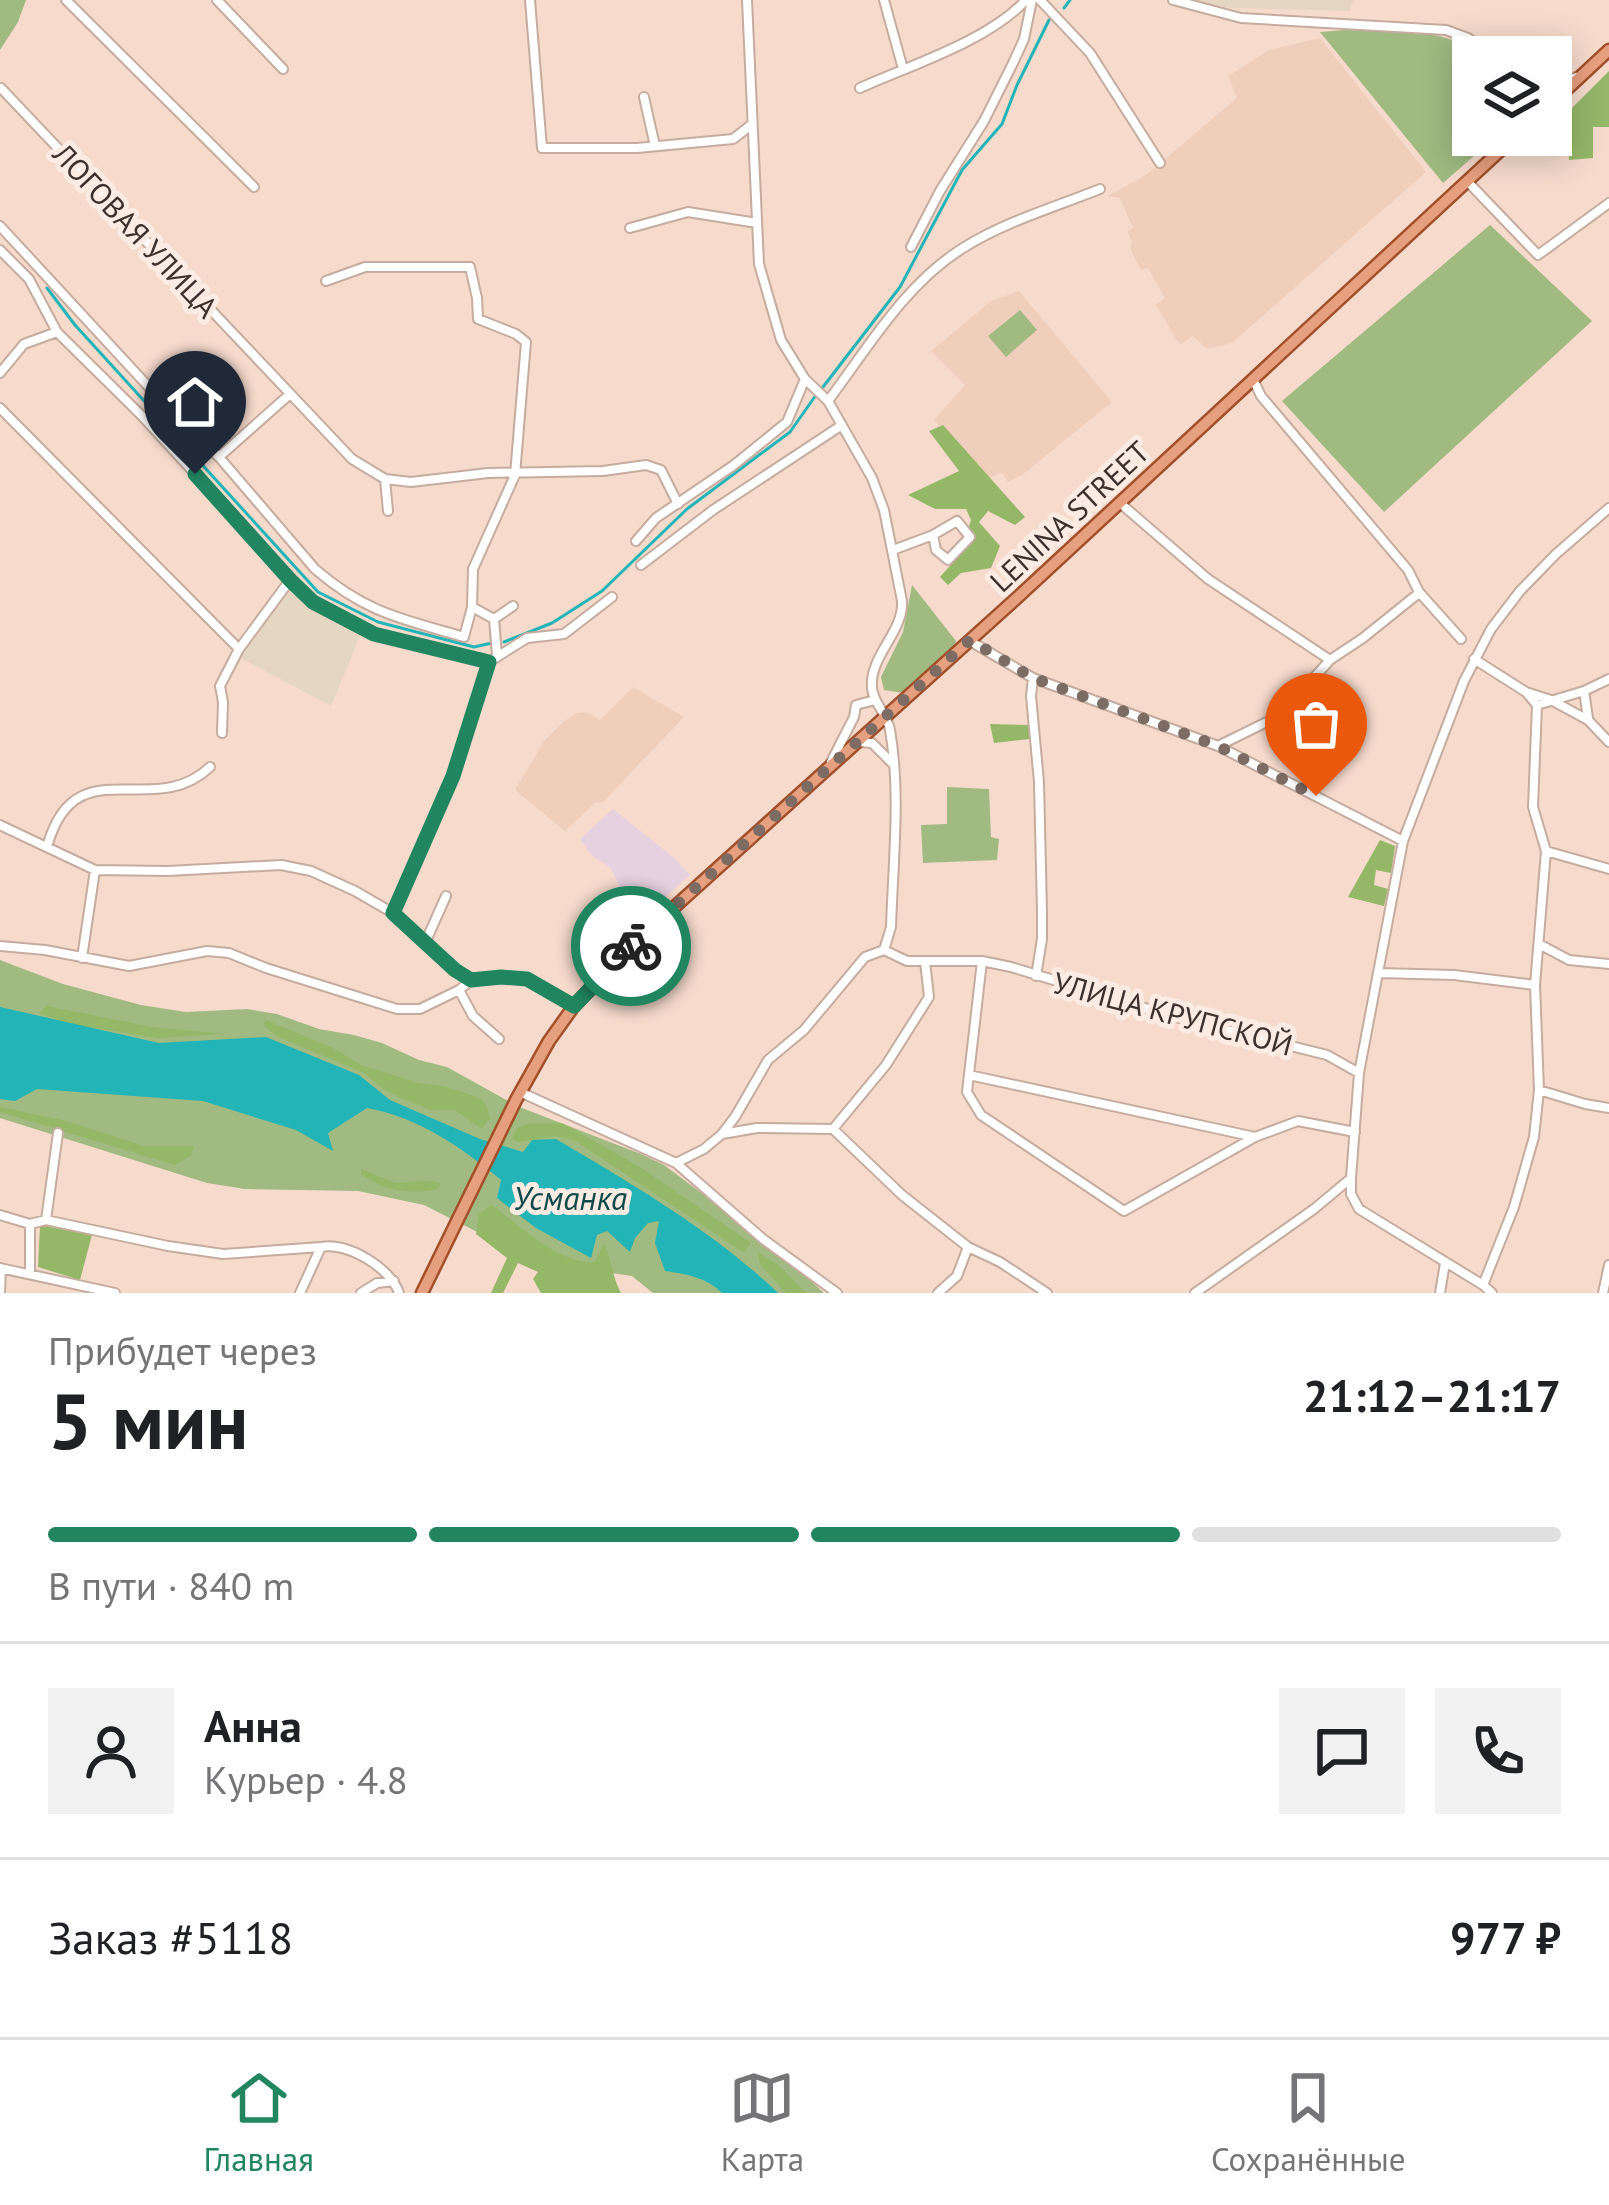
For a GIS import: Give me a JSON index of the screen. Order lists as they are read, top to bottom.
{
  "streets": {
    "main road": ["LENINA STREET"],
    "street": ["ЛОГОВАЯ УЛИЦА", "УЛИЦА КРУПСКОЙ"]
  },
  "water": ["Усманка"],
  "page": {
    "heading": ["5 мин", "Прибудет через", "21:12–21:17"],
    "panel": [
      "Анна",
      "Курьер · 4.8",
      "Заказ #5118",
      "977 ₽"
    ],
    "bar": "В пути · 840 m",
    "tabs": ["Главная", "Карта", "Сохранённые"]
  }
}
